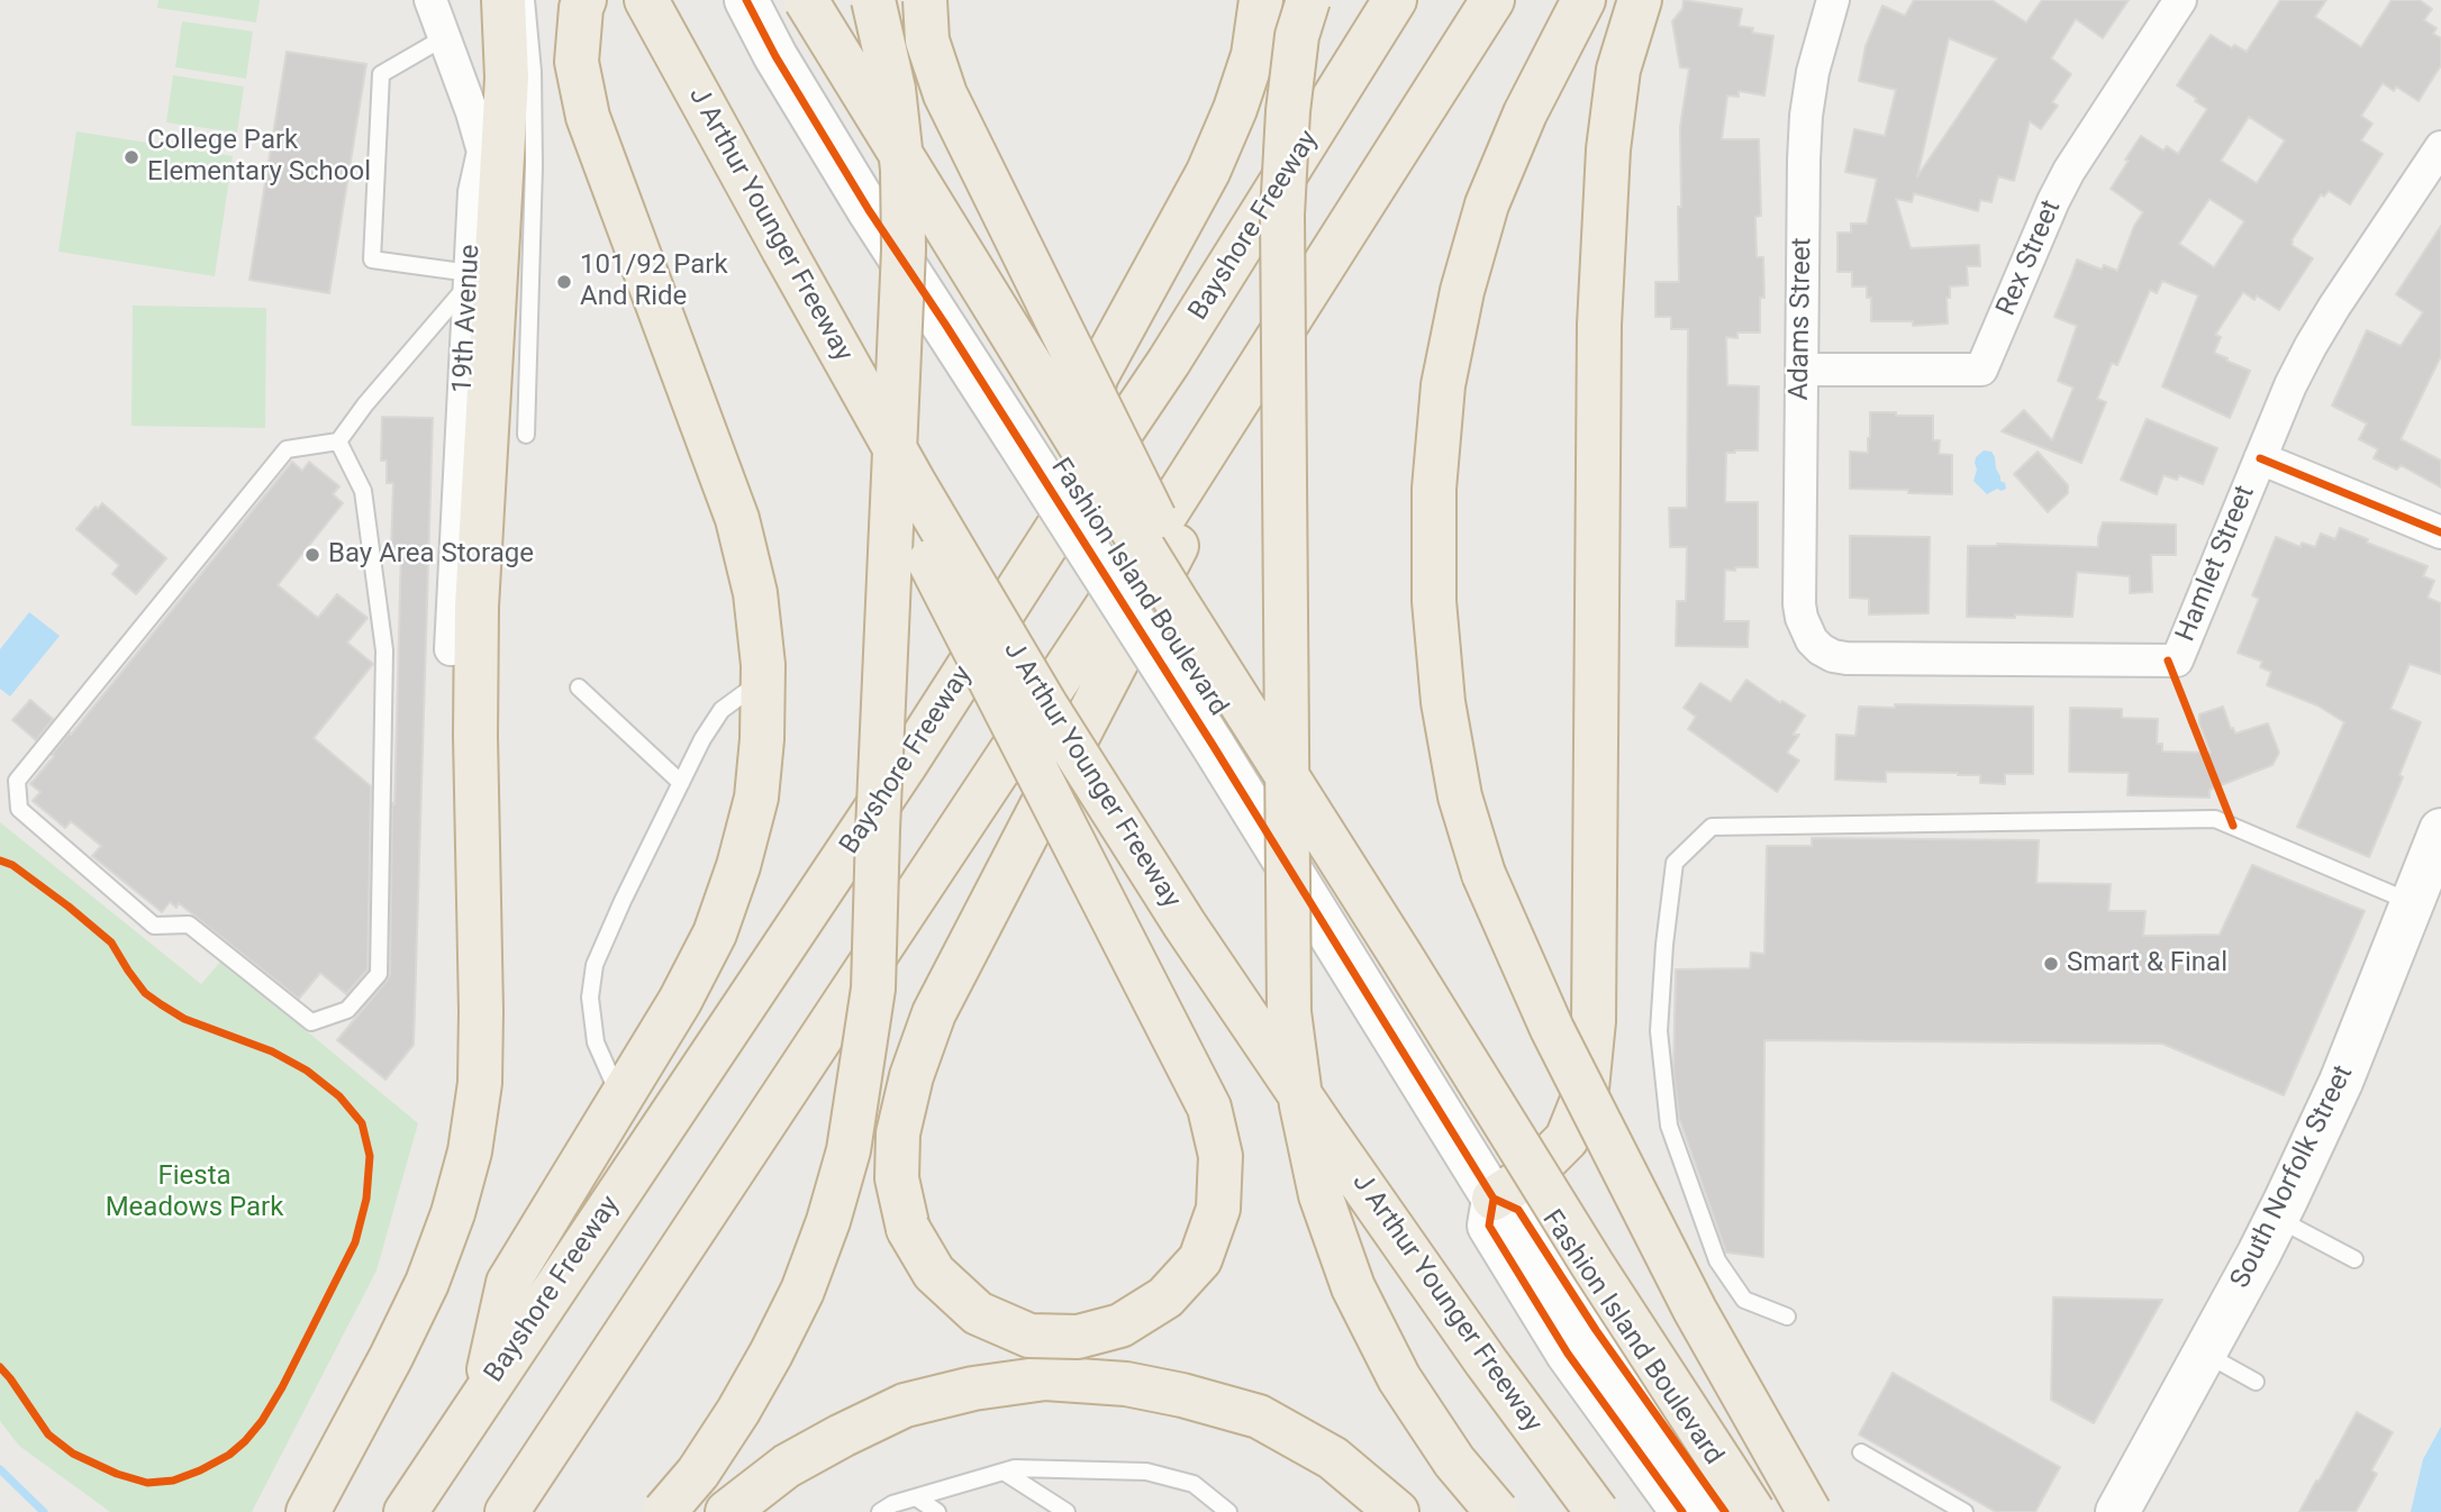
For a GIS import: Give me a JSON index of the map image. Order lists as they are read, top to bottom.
{
  "streets": {
    "highway": ["J Arthur Younger Freeway", "Bayshore Freeway"],
    "main road": ["Fashion Island Boulevard", "South Norfolk Street"],
    "street": [
      "Rex Street",
      "19th Avenue",
      "Adams Street",
      "Hamlet Street"
    ]
  },
  "crossings": [
    ["Rex Street", "Adams Street"],
    ["Adams Street", "Hamlet Street"]
  ],
  "parks": ["Fiesta Meadows Park"],
  "places": [
    "College Park Elementary School",
    "101/92 Park And Ride",
    "Bay Area Storage",
    "Smart & Final"
  ]
}
